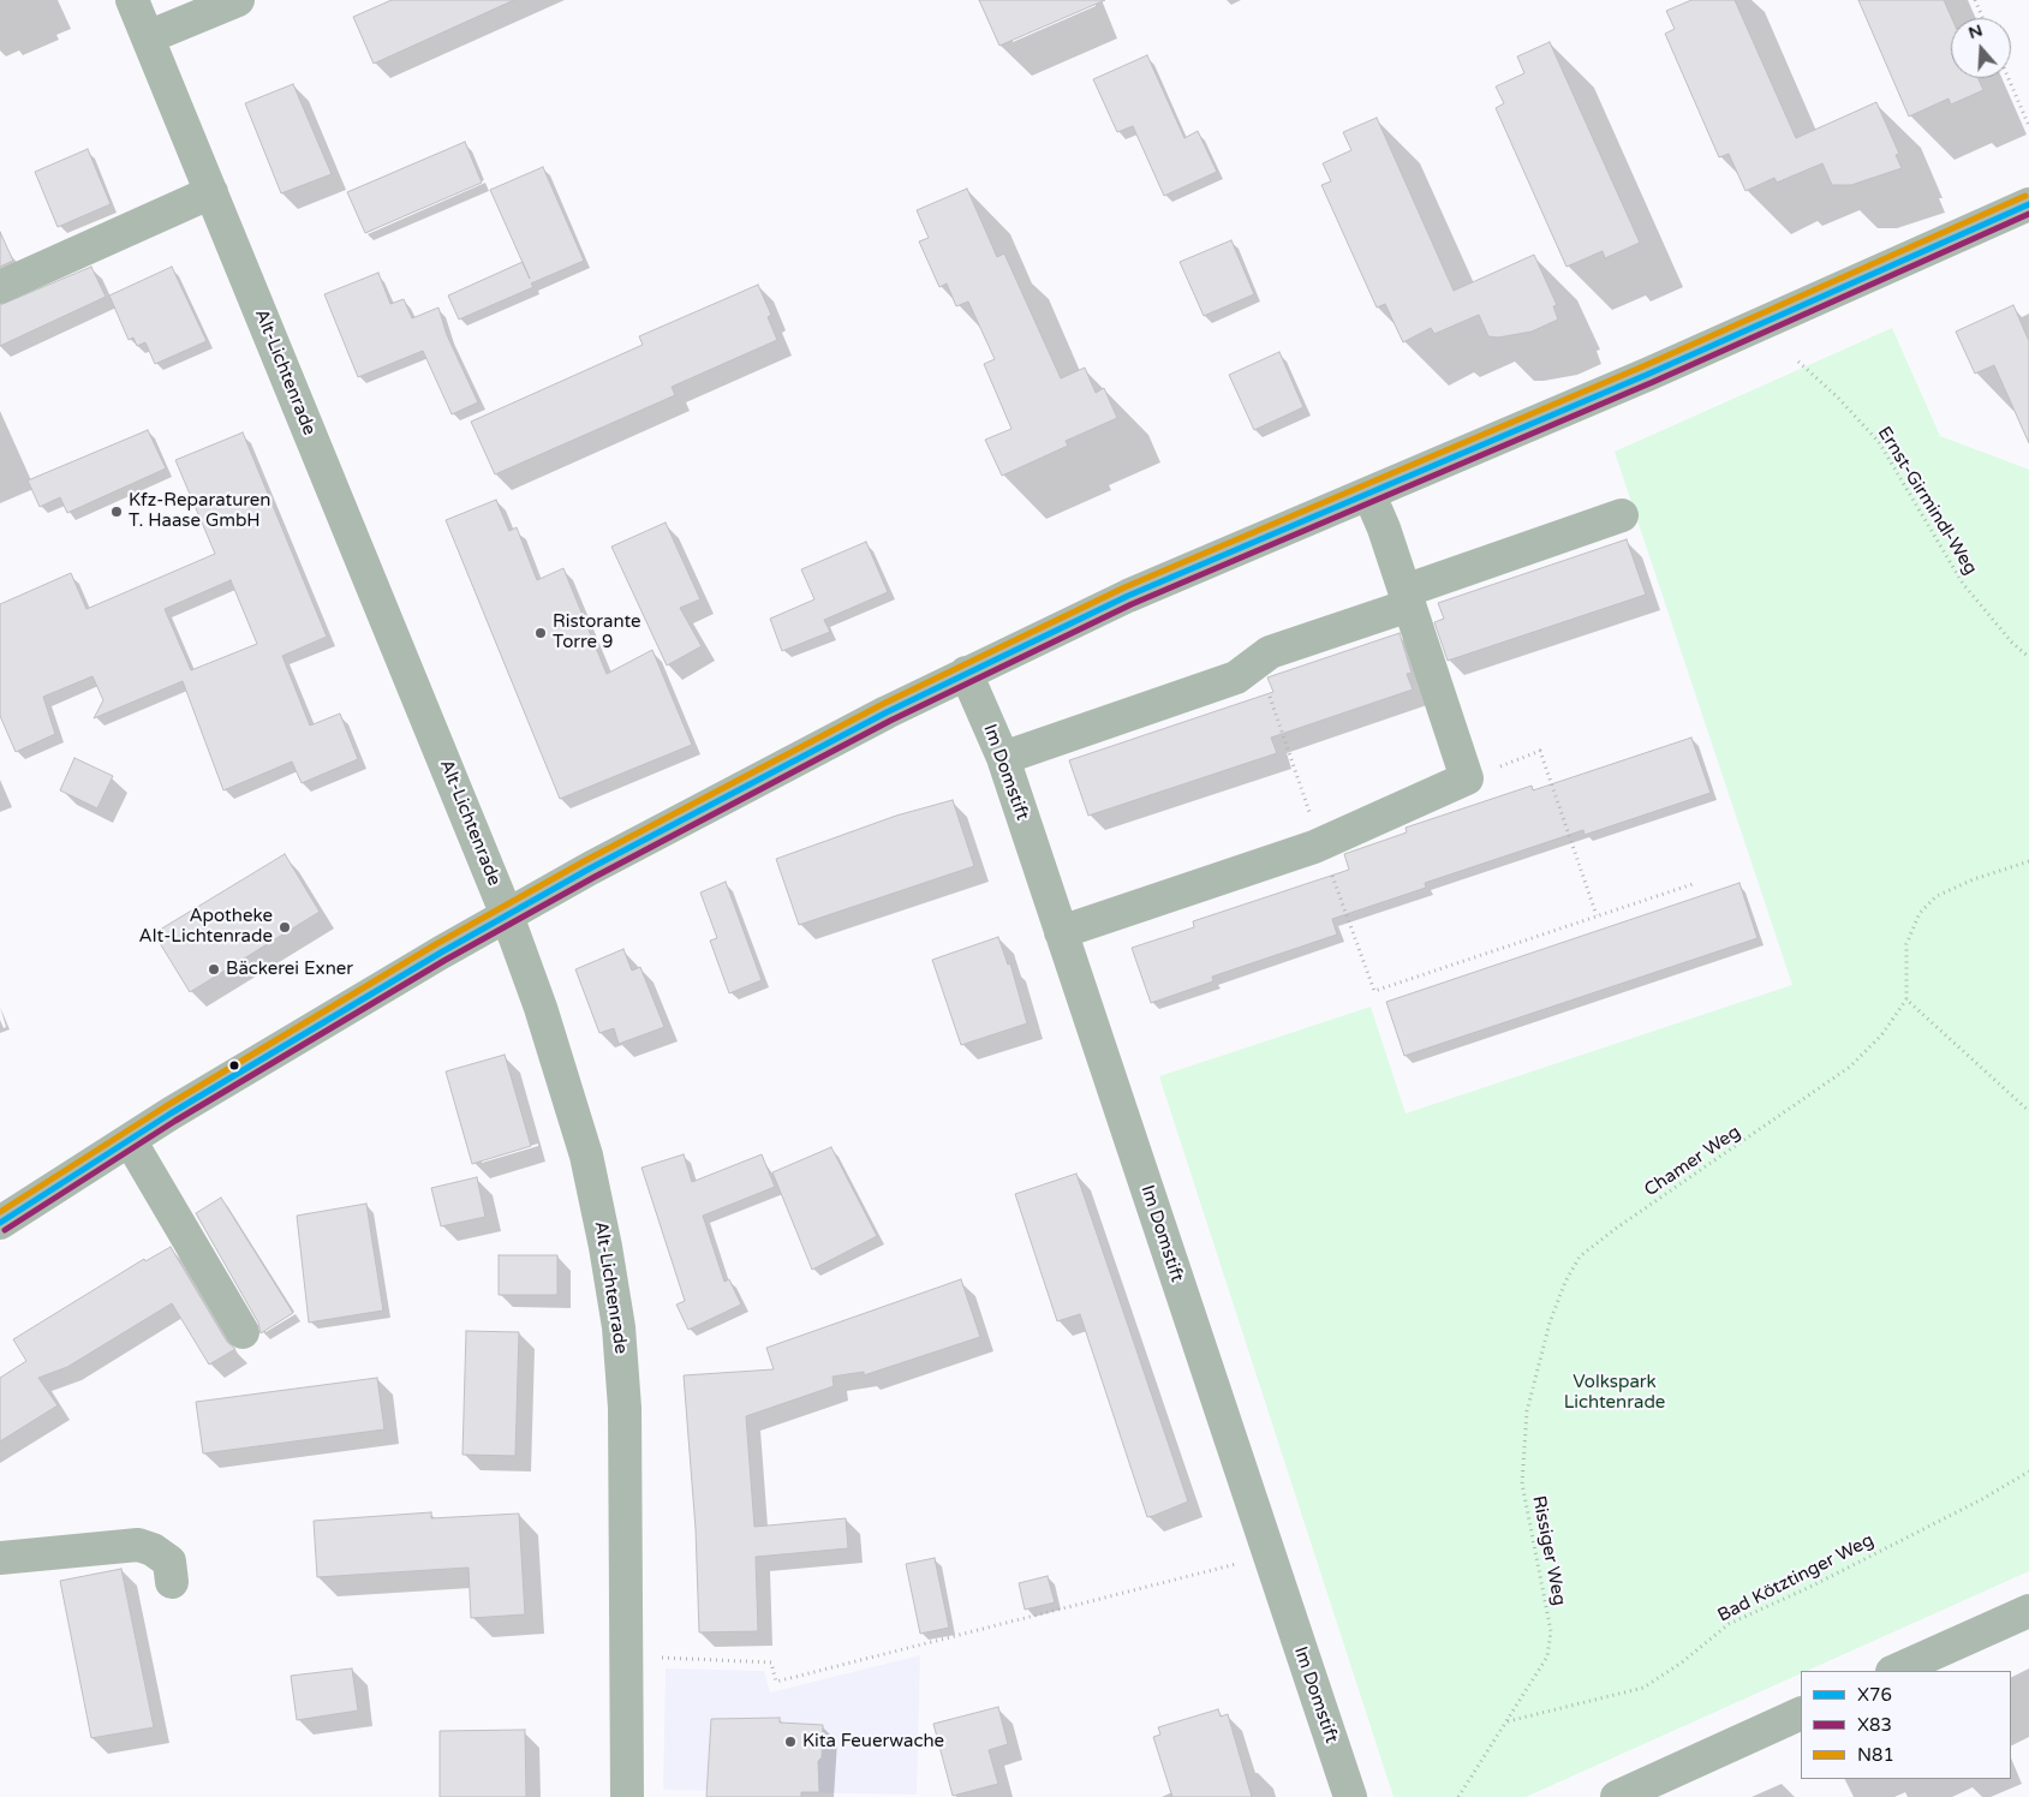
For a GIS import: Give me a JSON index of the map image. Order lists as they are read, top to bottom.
{
  "streets": {
    "street": ["Alt-Lichtenrade", "Im Domstift"],
    "path": [
      "Ernst-Girmindl-Weg",
      "Chamer Weg",
      "Rissiger Weg",
      "Bad Kötztinger Weg"
    ]
  },
  "crossings": [
    ["Chamer Weg", "Rissiger Weg"],
    ["Rissiger Weg", "Bad Kötztinger Weg"]
  ],
  "parks": ["Volkspark Lichtenrade"],
  "places": [
    "Kfz-Reparaturen T. Haase GmbH",
    "Ristorante Torre 9",
    "Apotheke Alt-Lichtenrade",
    "Bäckerei Exner",
    "Kita Feuerwache"
  ],
  "lines": ["transit line N81", "transit line X76", "transit line X83"],
  "legend": ["X76", "X83", "N81"],
  "north": "top"
}
